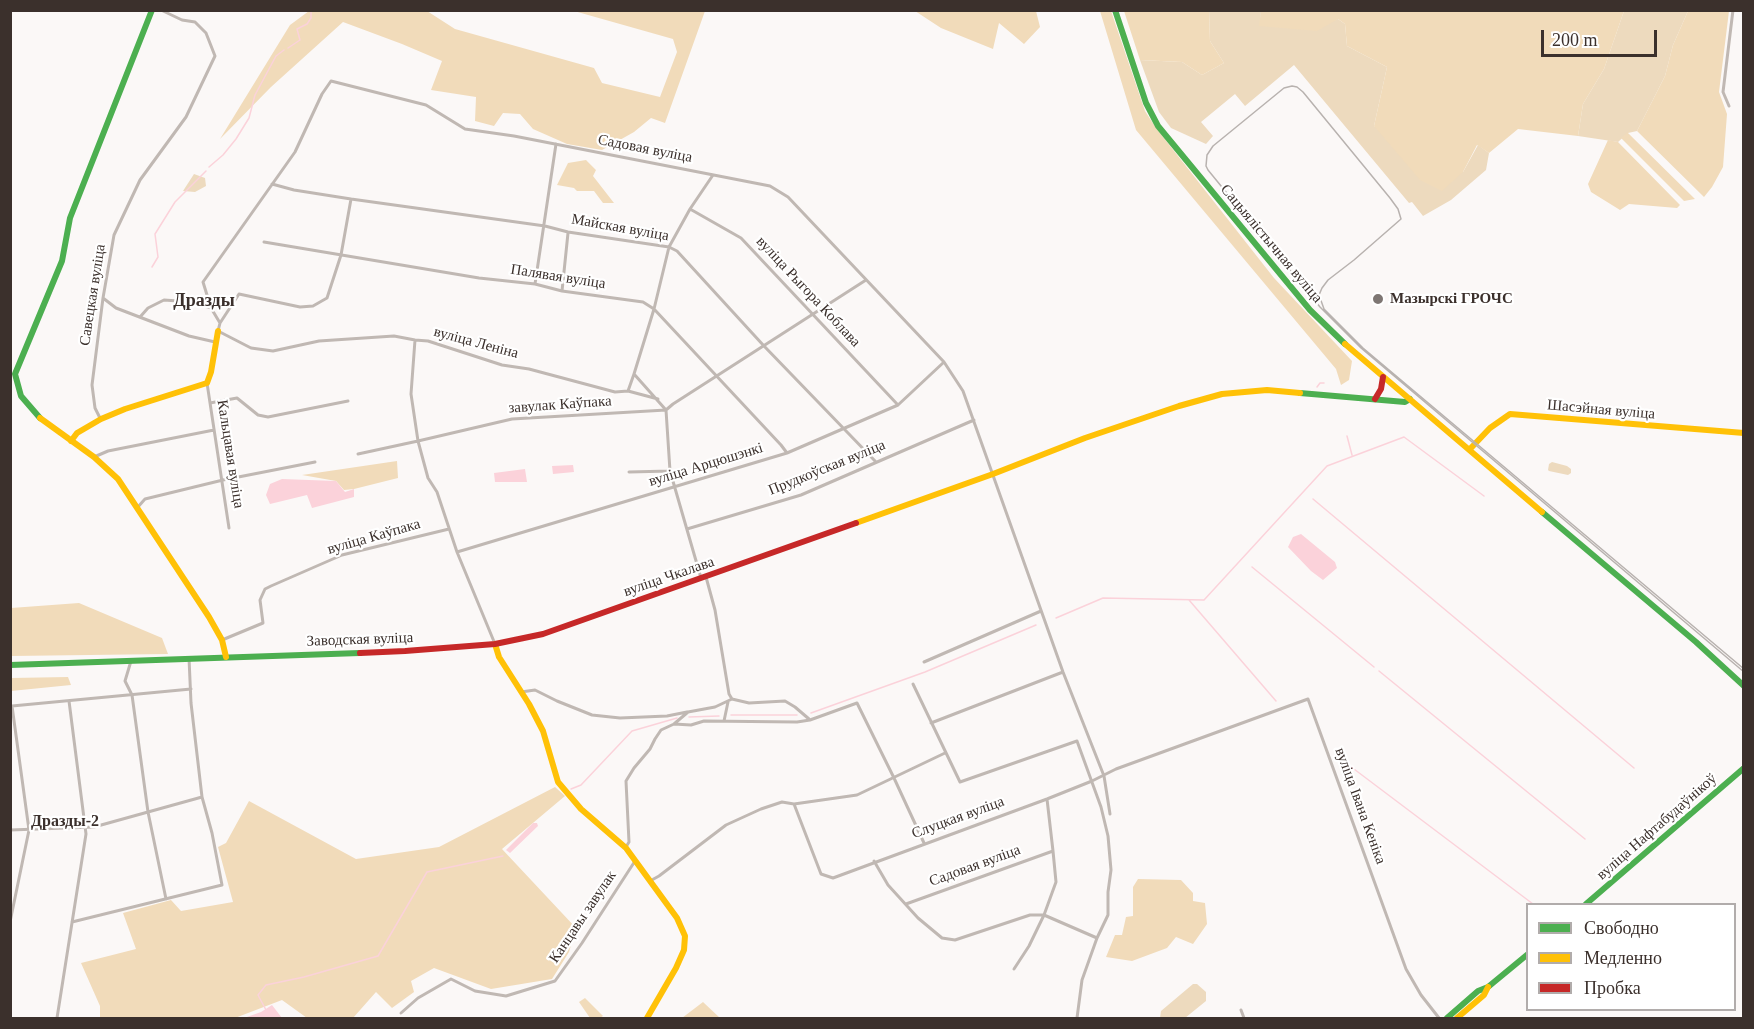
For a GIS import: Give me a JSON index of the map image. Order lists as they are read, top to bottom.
{
  "streets": {
    "main road": [
      "Сацыялістычная вуліца",
      "Шасэйная вуліца",
      "вуліца Чкалава",
      "Заводская вуліца",
      "вуліца Нафтабудаўнікоў",
      "Канцавы завулак"
    ],
    "street": [
      "Садовая вуліца",
      "Майская вуліца",
      "Палявая вуліца",
      "вуліца Рыгора Коблава",
      "Савецкая вуліца",
      "вуліца Леніна",
      "завулак Каўпака",
      "Кальцавая вуліца",
      "вуліца Арцюшэнкі",
      "Прудкоўская вуліца",
      "вуліца Каўпака",
      "вуліца Івана Кеніка",
      "Слуцкая вуліца"
    ]
  },
  "crossings": [
    ["Садовая вуліца", "Майская вуліца"],
    ["Садовая вуліца", "вуліца Арцюшэнкі"],
    ["Садовая вуліца", "Прудкоўская вуліца"],
    ["Садовая вуліца", "вуліца Чкалава"],
    ["Садовая вуліца", "Слуцкая вуліца"],
    ["Майская вуліца", "вуліца Арцюшэнкі"],
    ["Майская вуліца", "Прудкоўская вуліца"],
    ["Сацыялістычная вуліца", "Шасэйная вуліца"],
    ["Сацыялістычная вуліца", "вуліца Чкалава"],
    ["Палявая вуліца", "вуліца Арцюшэнкі"],
    ["вуліца Рыгора Коблава", "вуліца Арцюшэнкі"],
    ["вуліца Чкалава", "Заводская вуліца"],
    ["вуліца Чкалава", "Канцавы завулак"],
    ["Заводская вуліца", "Канцавы завулак"],
    ["вуліца Івана Кеніка", "Слуцкая вуліца"]
  ],
  "districts": ["Дразды", "Дразды-2"],
  "places": ["Мазырскі ГРОЧС"],
  "legend": ["Свободно", "Медленно", "Пробка"],
  "scale_bar": "200 m"
}
